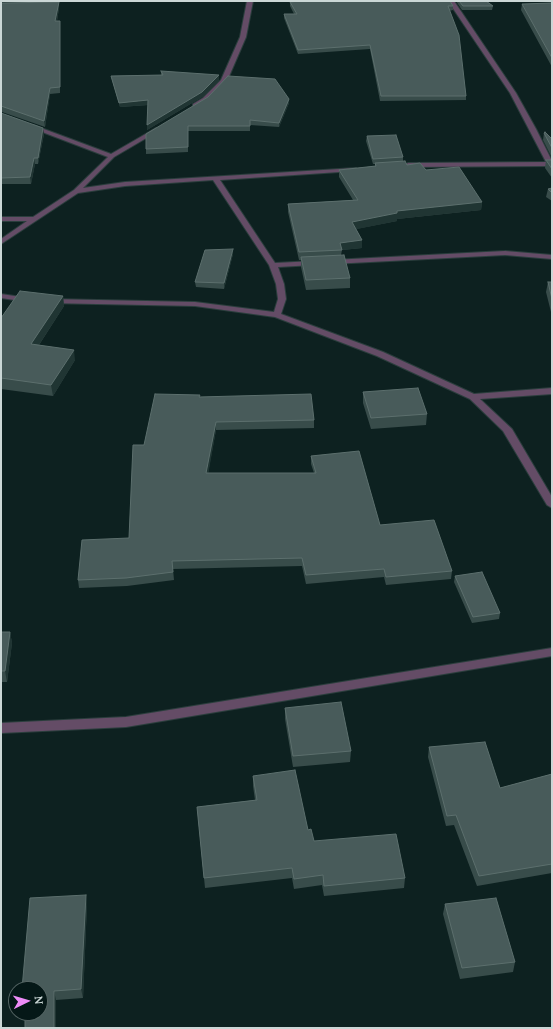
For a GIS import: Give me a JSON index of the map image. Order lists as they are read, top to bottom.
{
  "north": "right"
}
